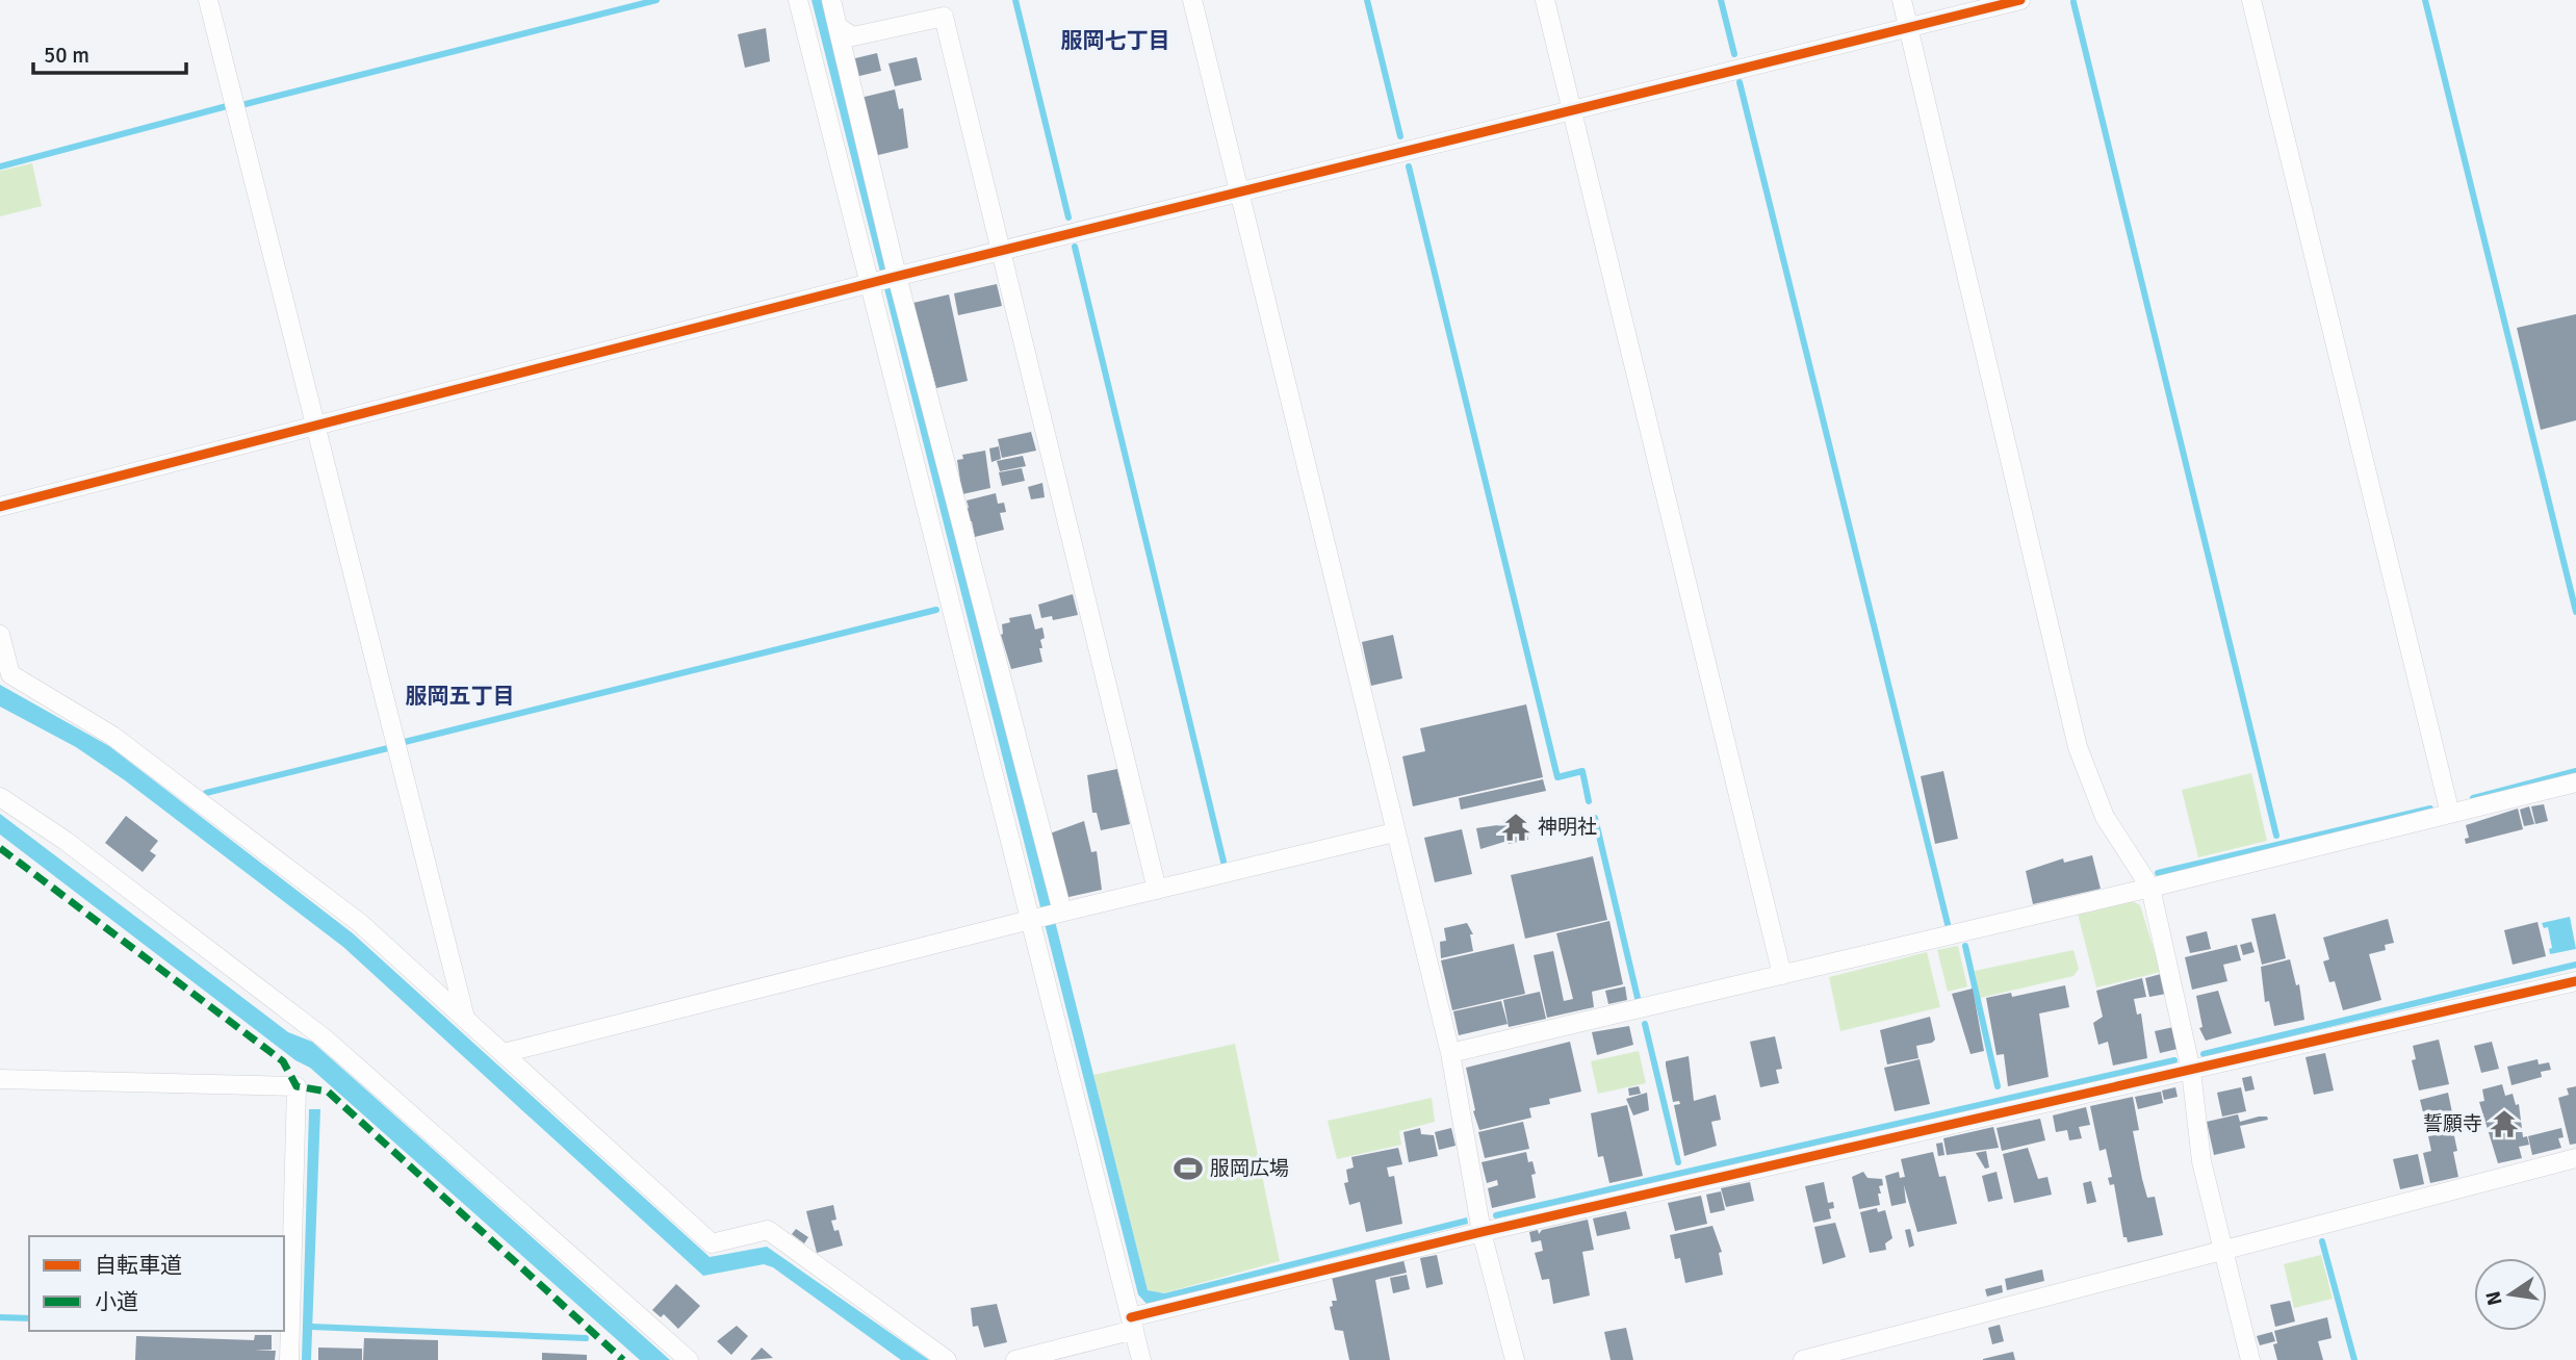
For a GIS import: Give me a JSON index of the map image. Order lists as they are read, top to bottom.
{
  "districts": ["服岡七丁目", "服岡五丁目"],
  "places": {
    "temple": ["神明社", "誓願寺"],
    "sports": ["服岡広場"]
  },
  "legend": ["自転車道", "小道"],
  "scale_bar": "50 m",
  "north": "left"
}
